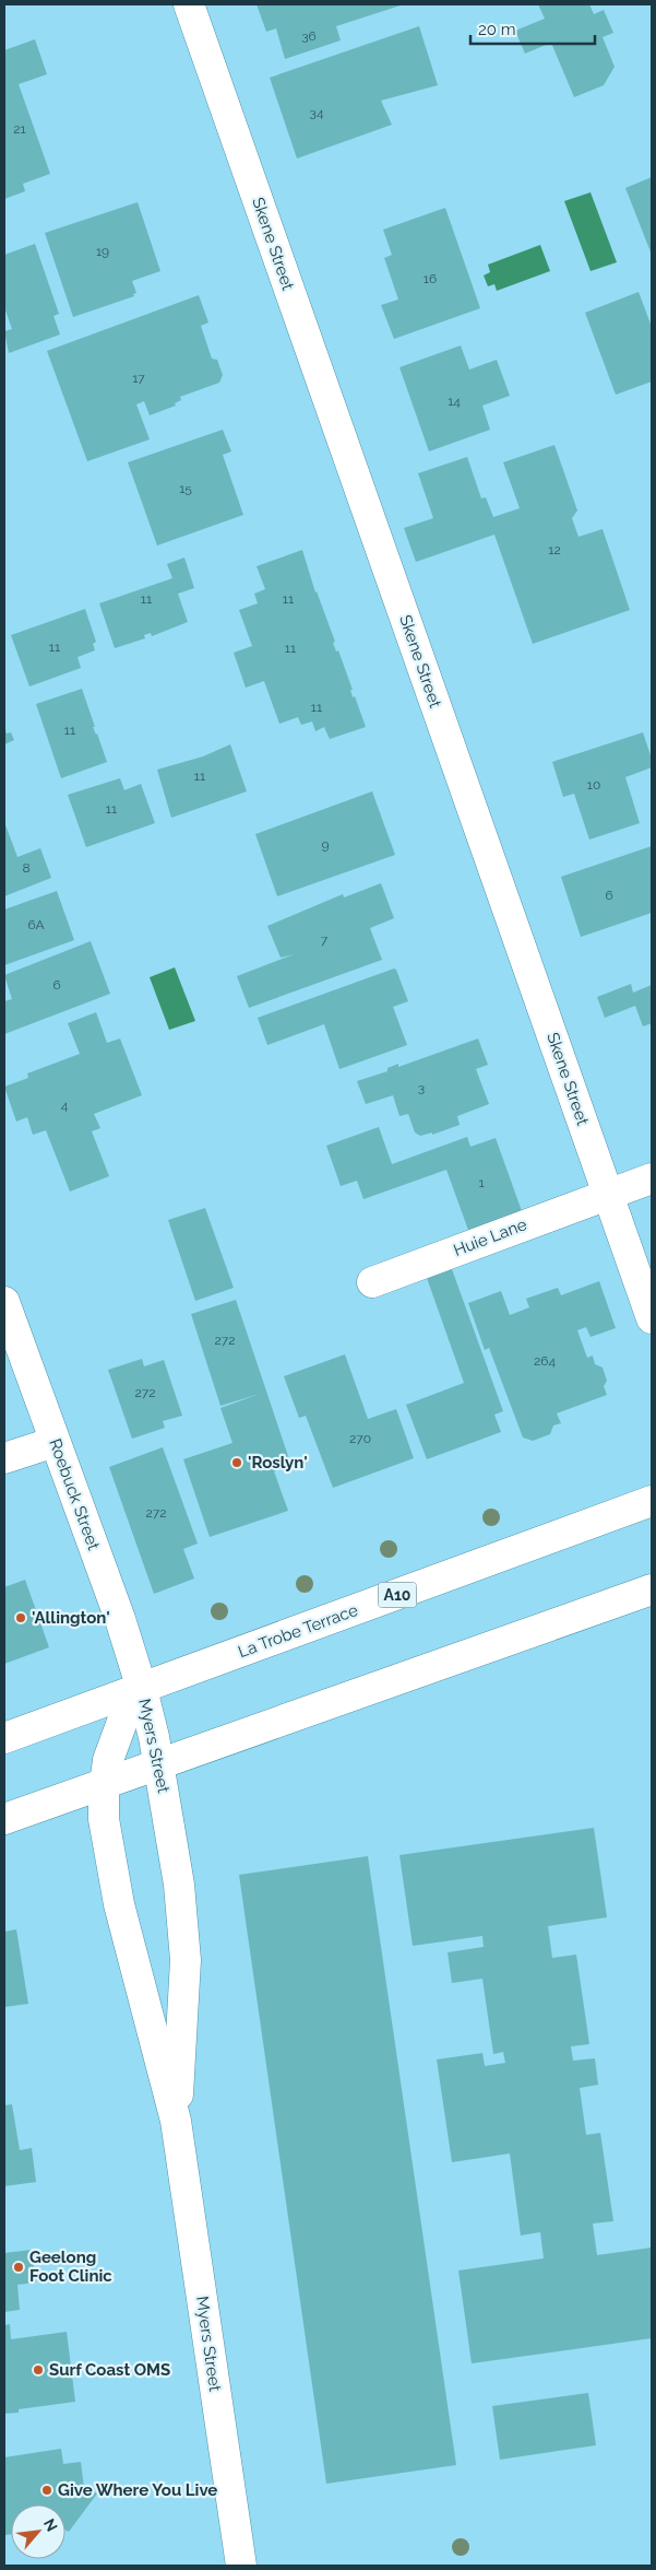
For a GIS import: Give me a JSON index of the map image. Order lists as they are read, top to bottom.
{
  "streets": {
    "main road": [
      "Skene Street",
      "Huie Lane",
      "Roebuck Street",
      "A10",
      "La Trobe Terrace",
      "Myers Street"
    ]
  },
  "crossings": [
    ["Skene Street", "Huie Lane"],
    ["Roebuck Street", "La Trobe Terrace"],
    ["Roebuck Street", "Myers Street"],
    ["La Trobe Terrace", "Myers Street"]
  ],
  "places": [
    "'Roslyn'",
    "'Allington'",
    "Geelong Foot Clinic",
    "Surf Coast OMS",
    "Give Where You Live"
  ],
  "house_numbers": [
    "36",
    "34",
    "21",
    "19",
    "16",
    "17",
    "14",
    "15",
    "12",
    "11",
    "11",
    "11",
    "11",
    "11",
    "11",
    "11",
    "10",
    "11",
    "9",
    "8",
    "6",
    "6A",
    "7",
    "6",
    "3",
    "4",
    "1",
    "272",
    "264",
    "272",
    "270",
    "272"
  ],
  "scale_bar": "20 m",
  "north": "top right"
}
